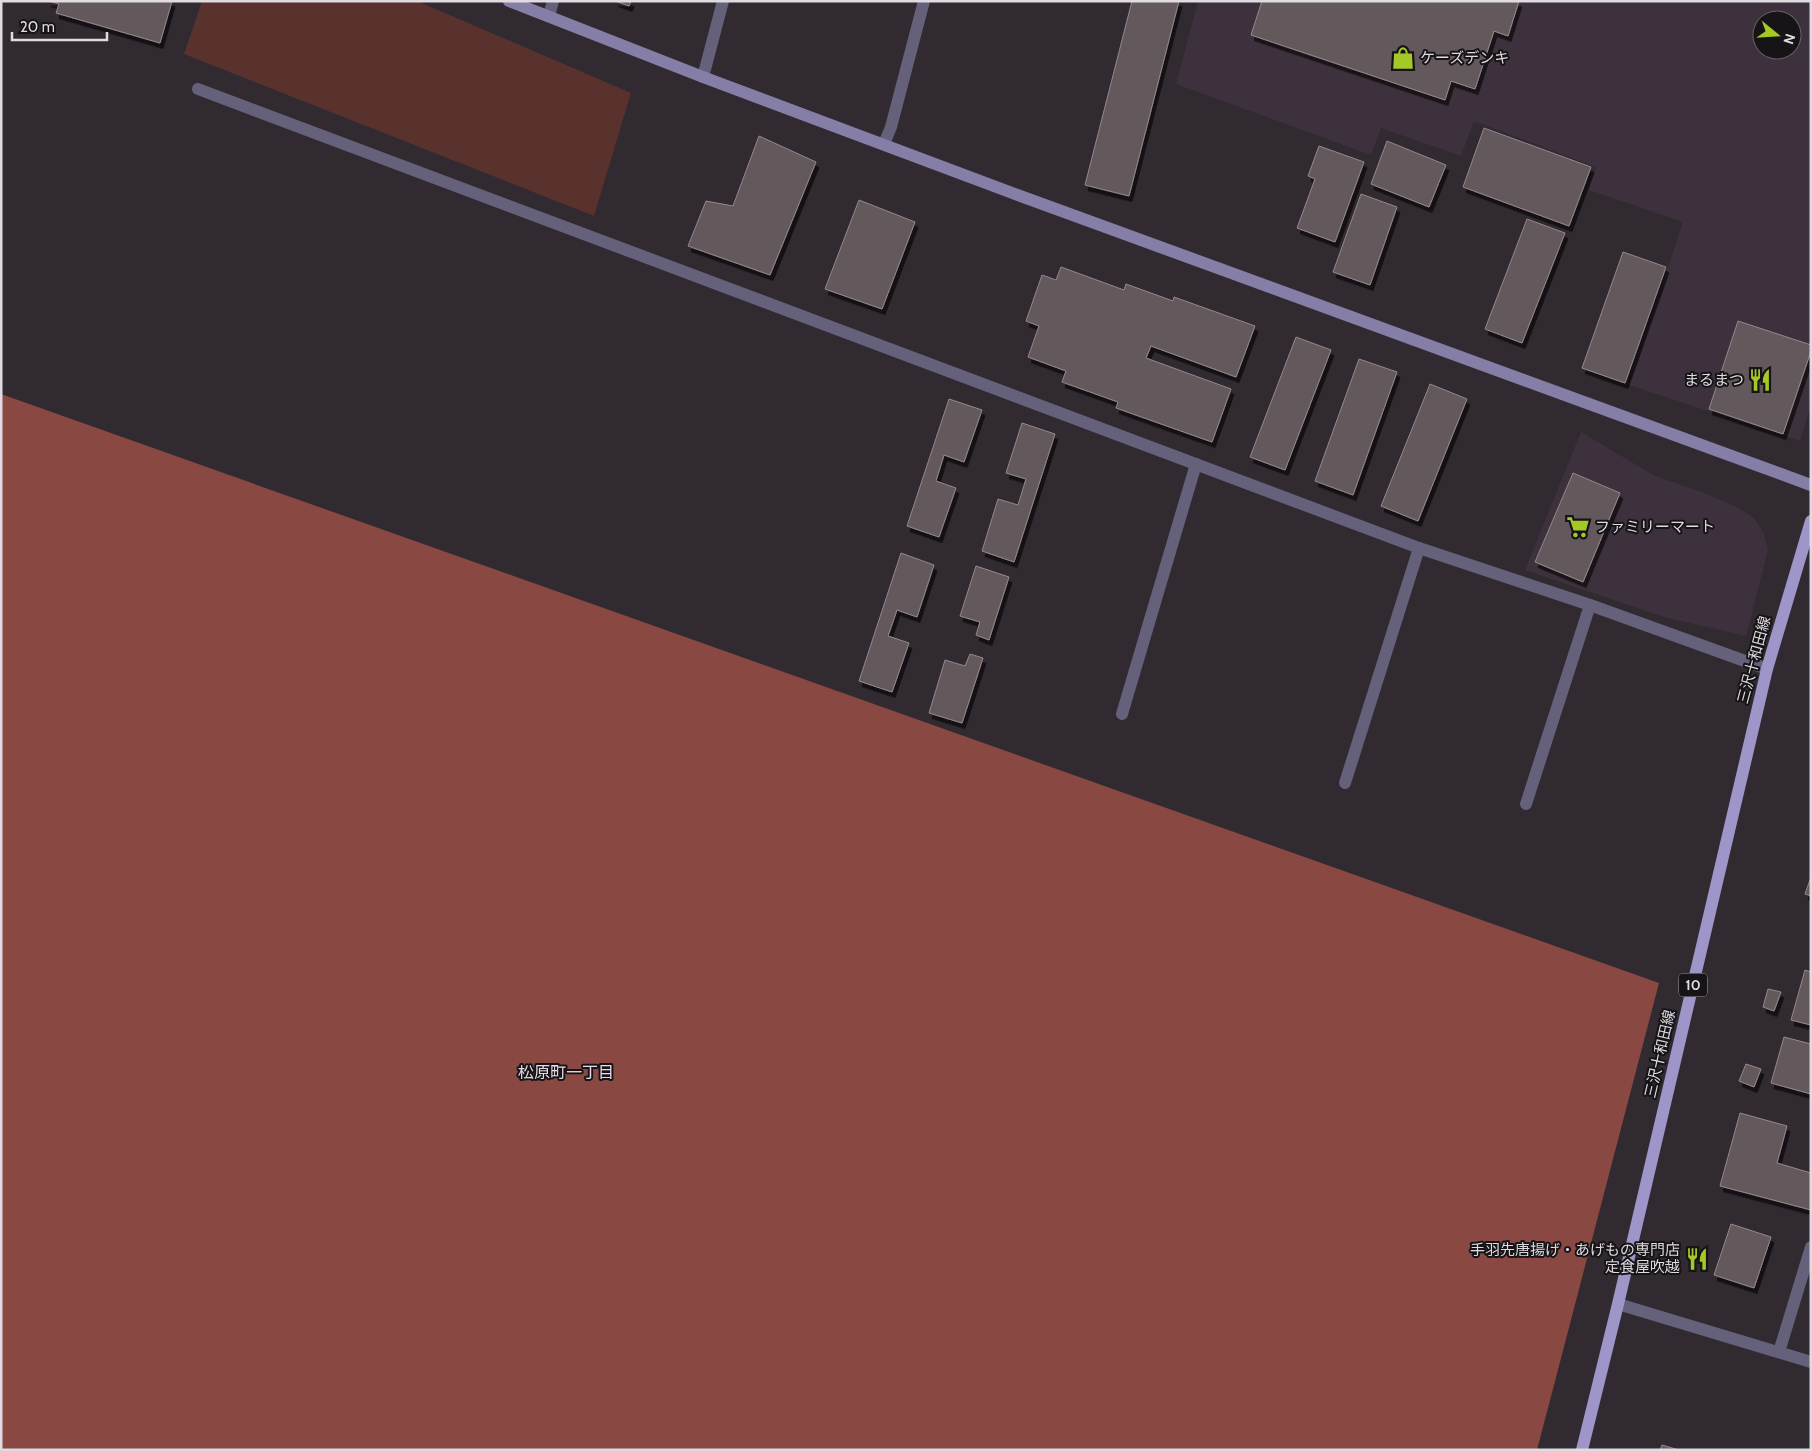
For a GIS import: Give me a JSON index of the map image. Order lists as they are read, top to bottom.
{
  "streets": {
    "main road": ["三沢十和田線", "10"]
  },
  "districts": ["松原町一丁目"],
  "places": {
    "shop": ["ケーズデンキ"],
    "restaurant": ["まるまつ", "手羽先唐揚げ・あげもの専門店 定食屋吹越"],
    "supermarket": ["ファミリーマート"]
  },
  "scale_bar": "20 m",
  "north": "right"
}
